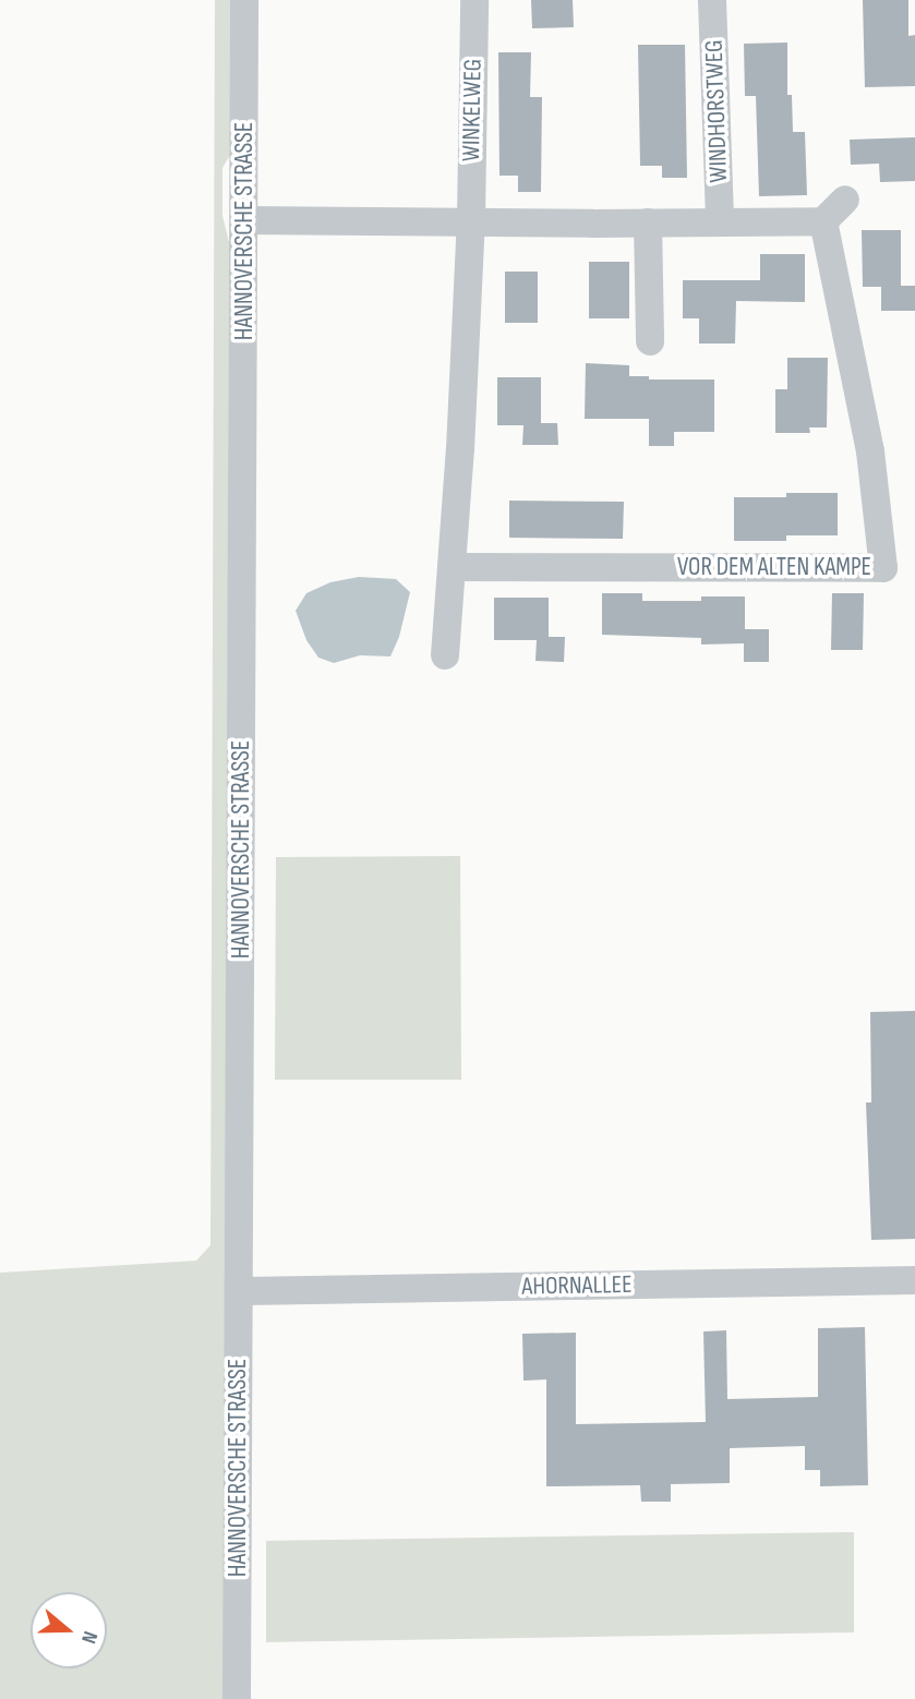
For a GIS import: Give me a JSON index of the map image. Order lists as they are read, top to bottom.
{
  "streets": {
    "street": [
      "WINKELWEG",
      "WINDHORSTWEG",
      "HANNOVERSCHE STRASSE",
      "VOR DEM ALTEN KAMPE",
      "AHORNALLEE"
    ]
  },
  "crossings": [
    ["HANNOVERSCHE STRASSE", "AHORNALLEE"]
  ],
  "north": "right"
}
